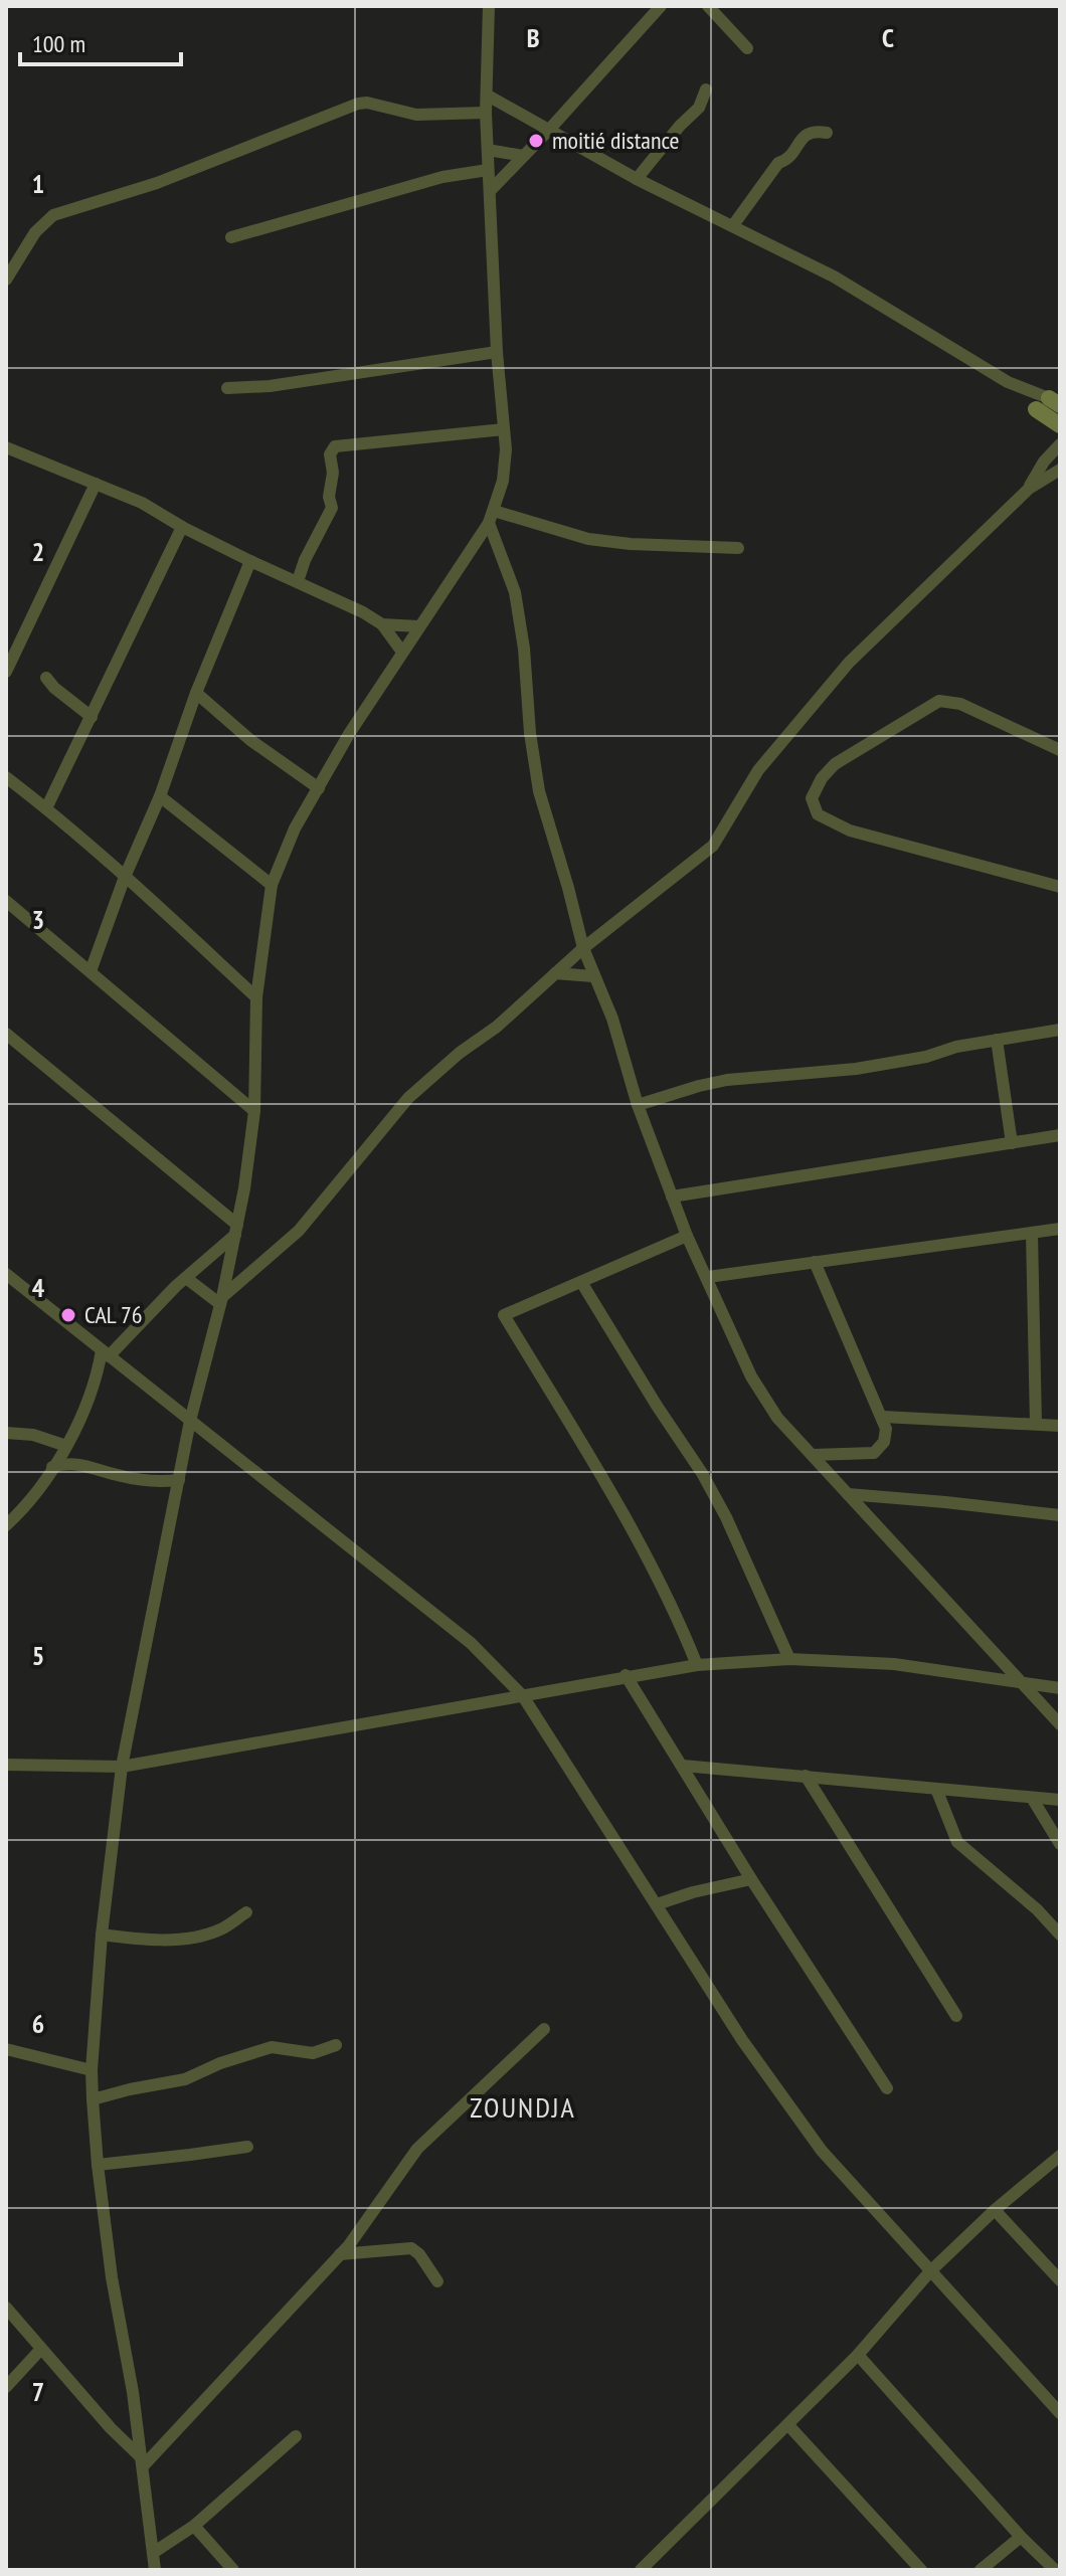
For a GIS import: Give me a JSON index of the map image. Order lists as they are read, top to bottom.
{
  "districts": ["ZOUNDJA"],
  "places": ["moitié distance", "CAL 76"],
  "scale_bar": "100 m",
  "grid": {
    "columns": ["B", "C"],
    "rows": [
      "1",
      "2",
      "3",
      "4",
      "5",
      "6",
      "7"
    ]
  }
}
